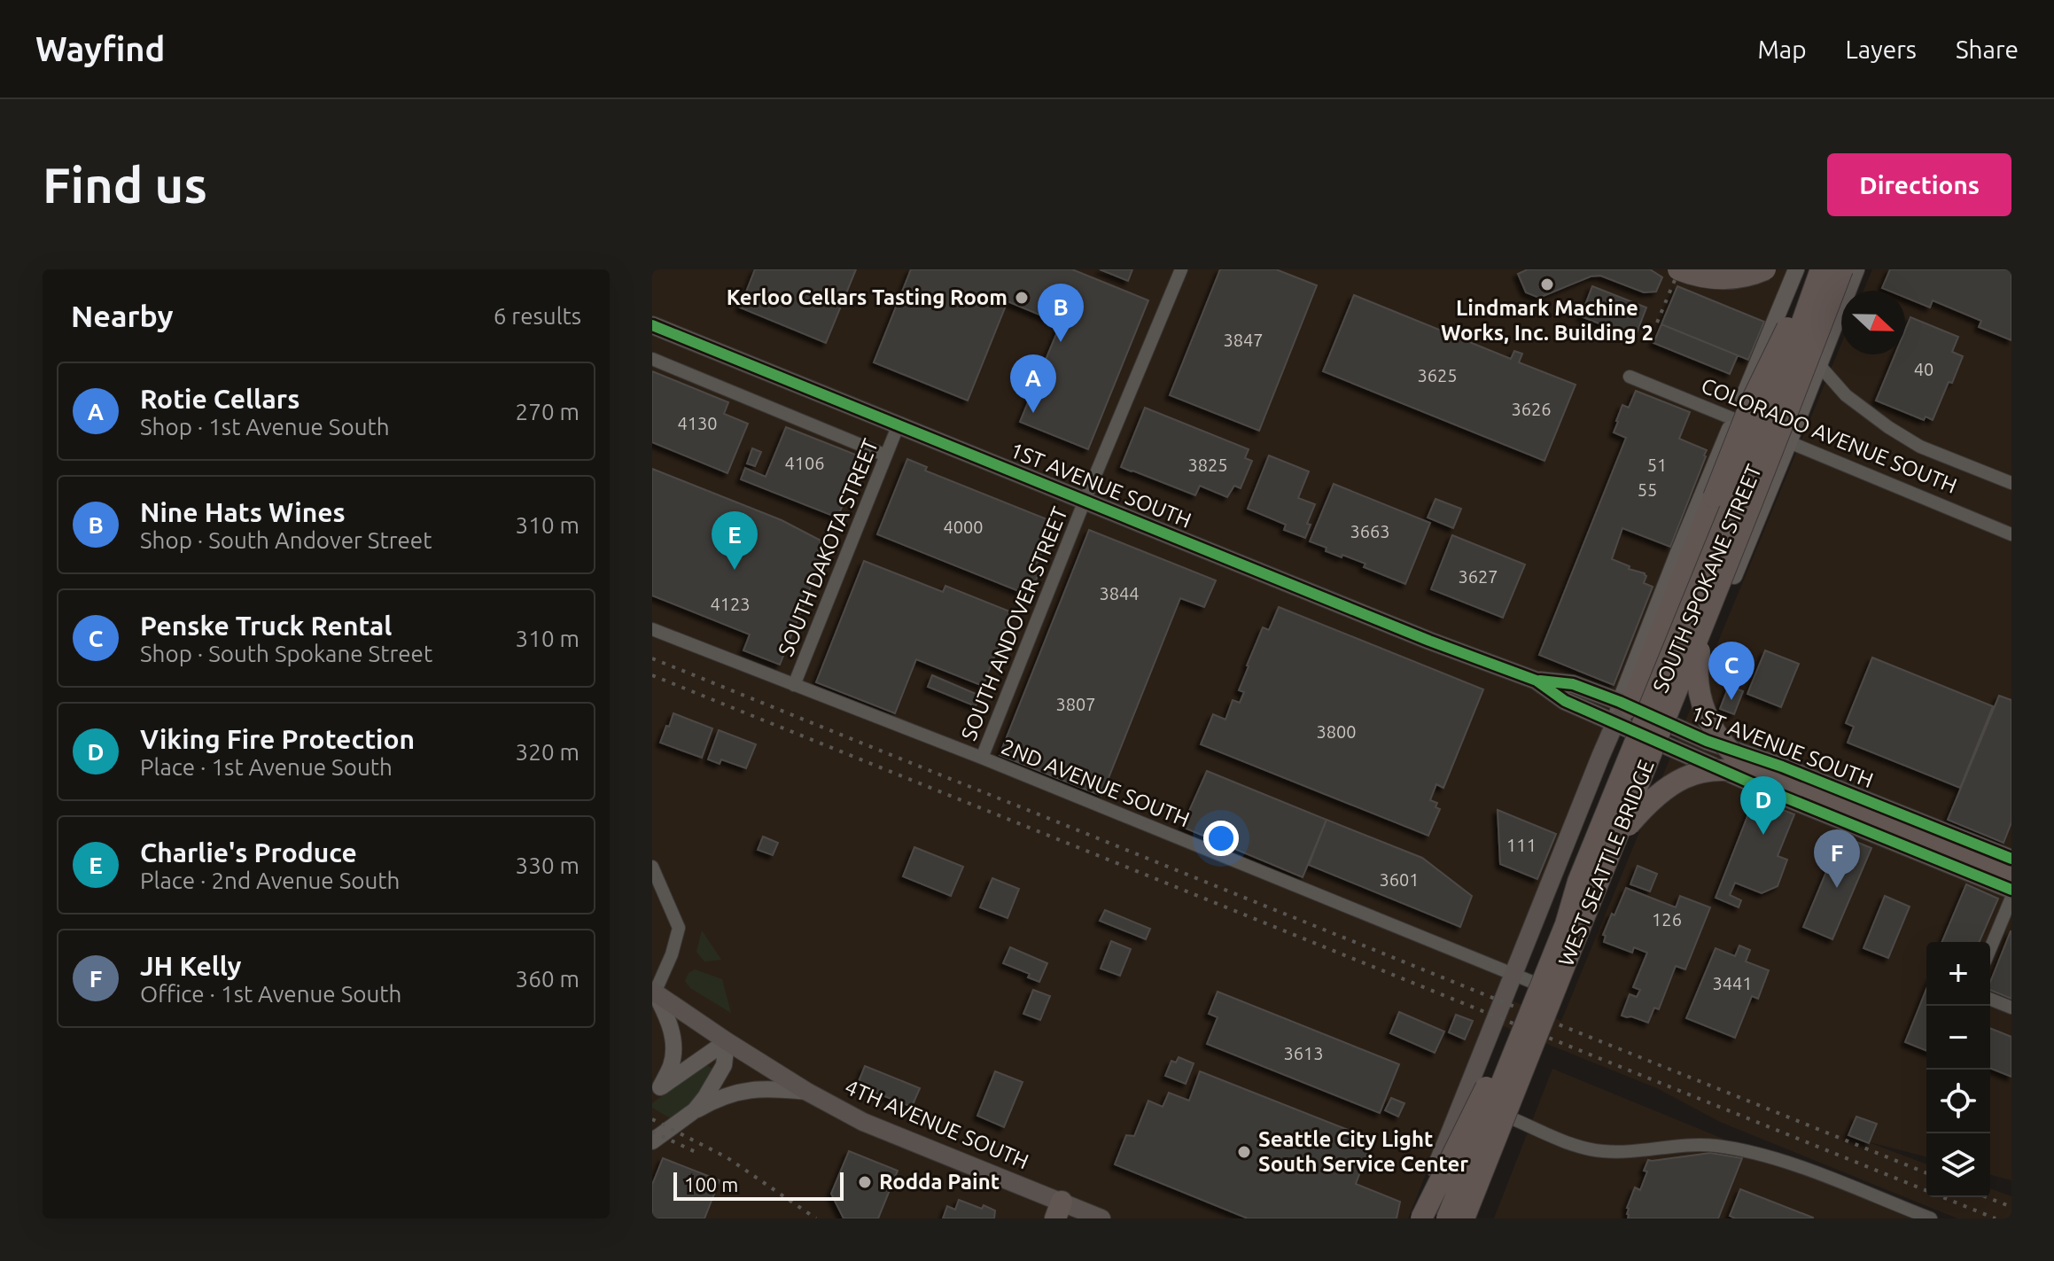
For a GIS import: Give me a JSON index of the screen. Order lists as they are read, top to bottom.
{
  "streets": {
    "highway": ["WEST SEATTLE BRIDGE"],
    "main road": ["1ST AVENUE SOUTH", "SOUTH SPOKANE STREET", "4TH AVENUE SOUTH"],
    "street": [
      "COLORADO AVENUE SOUTH",
      "SOUTH DAKOTA STREET",
      "SOUTH ANDOVER STREET",
      "2ND AVENUE SOUTH"
    ]
  },
  "crossings": [
    ["COLORADO AVENUE SOUTH", "SOUTH SPOKANE STREET"],
    ["1ST AVENUE SOUTH", "SOUTH DAKOTA STREET"],
    ["1ST AVENUE SOUTH", "SOUTH SPOKANE STREET"],
    ["1ST AVENUE SOUTH", "SOUTH ANDOVER STREET"],
    ["SOUTH DAKOTA STREET", "2ND AVENUE SOUTH"],
    ["SOUTH SPOKANE STREET", "2ND AVENUE SOUTH"],
    ["SOUTH SPOKANE STREET", "WEST SEATTLE BRIDGE"],
    ["SOUTH ANDOVER STREET", "2ND AVENUE SOUTH"]
  ],
  "places": [
    "Lindmark Machine Works, Inc. Building 2",
    "Kerloo Cellars Tasting Room",
    "Seattle City Light South Service Center",
    "Rodda Paint"
  ],
  "house_numbers": [
    "3847",
    "40",
    "3625",
    "3626",
    "4130",
    "4106",
    "3825",
    "51",
    "55",
    "4000",
    "3663",
    "3627",
    "3844",
    "4123",
    "3807",
    "3800",
    "111",
    "3601",
    "126",
    "3441",
    "3613"
  ],
  "scale_bar": "100 m",
  "north": "right",
  "page": {
    "header": "Wayfind",
    "nav": ["Map", "Layers", "Share"],
    "buttons": "Directions",
    "title": "Find us",
    "heading": ["Nearby", "6 results"],
    "pins": [
      "B",
      "A",
      "E",
      "C",
      "D",
      "F"
    ],
    "list": [
      {
        "mark": "A",
        "name": "Rotie Cellars",
        "note": "Shop · 1st Avenue South",
        "value": "270 m"
      },
      {
        "mark": "B",
        "name": "Nine Hats Wines",
        "note": "Shop · South Andover Street",
        "value": "310 m"
      },
      {
        "mark": "C",
        "name": "Penske Truck Rental",
        "note": "Shop · South Spokane Street",
        "value": "310 m"
      },
      {
        "mark": "D",
        "name": "Viking Fire Protection",
        "note": "Place · 1st Avenue South",
        "value": "320 m"
      },
      {
        "mark": "E",
        "name": "Charlie's Produce",
        "note": "Place · 2nd Avenue South",
        "value": "330 m"
      },
      {
        "mark": "F",
        "name": "JH Kelly",
        "note": "Office · 1st Avenue South",
        "value": "360 m"
      }
    ],
    "map_buttons": ["+", "−"],
    "scale": "100 m"
  }
}
